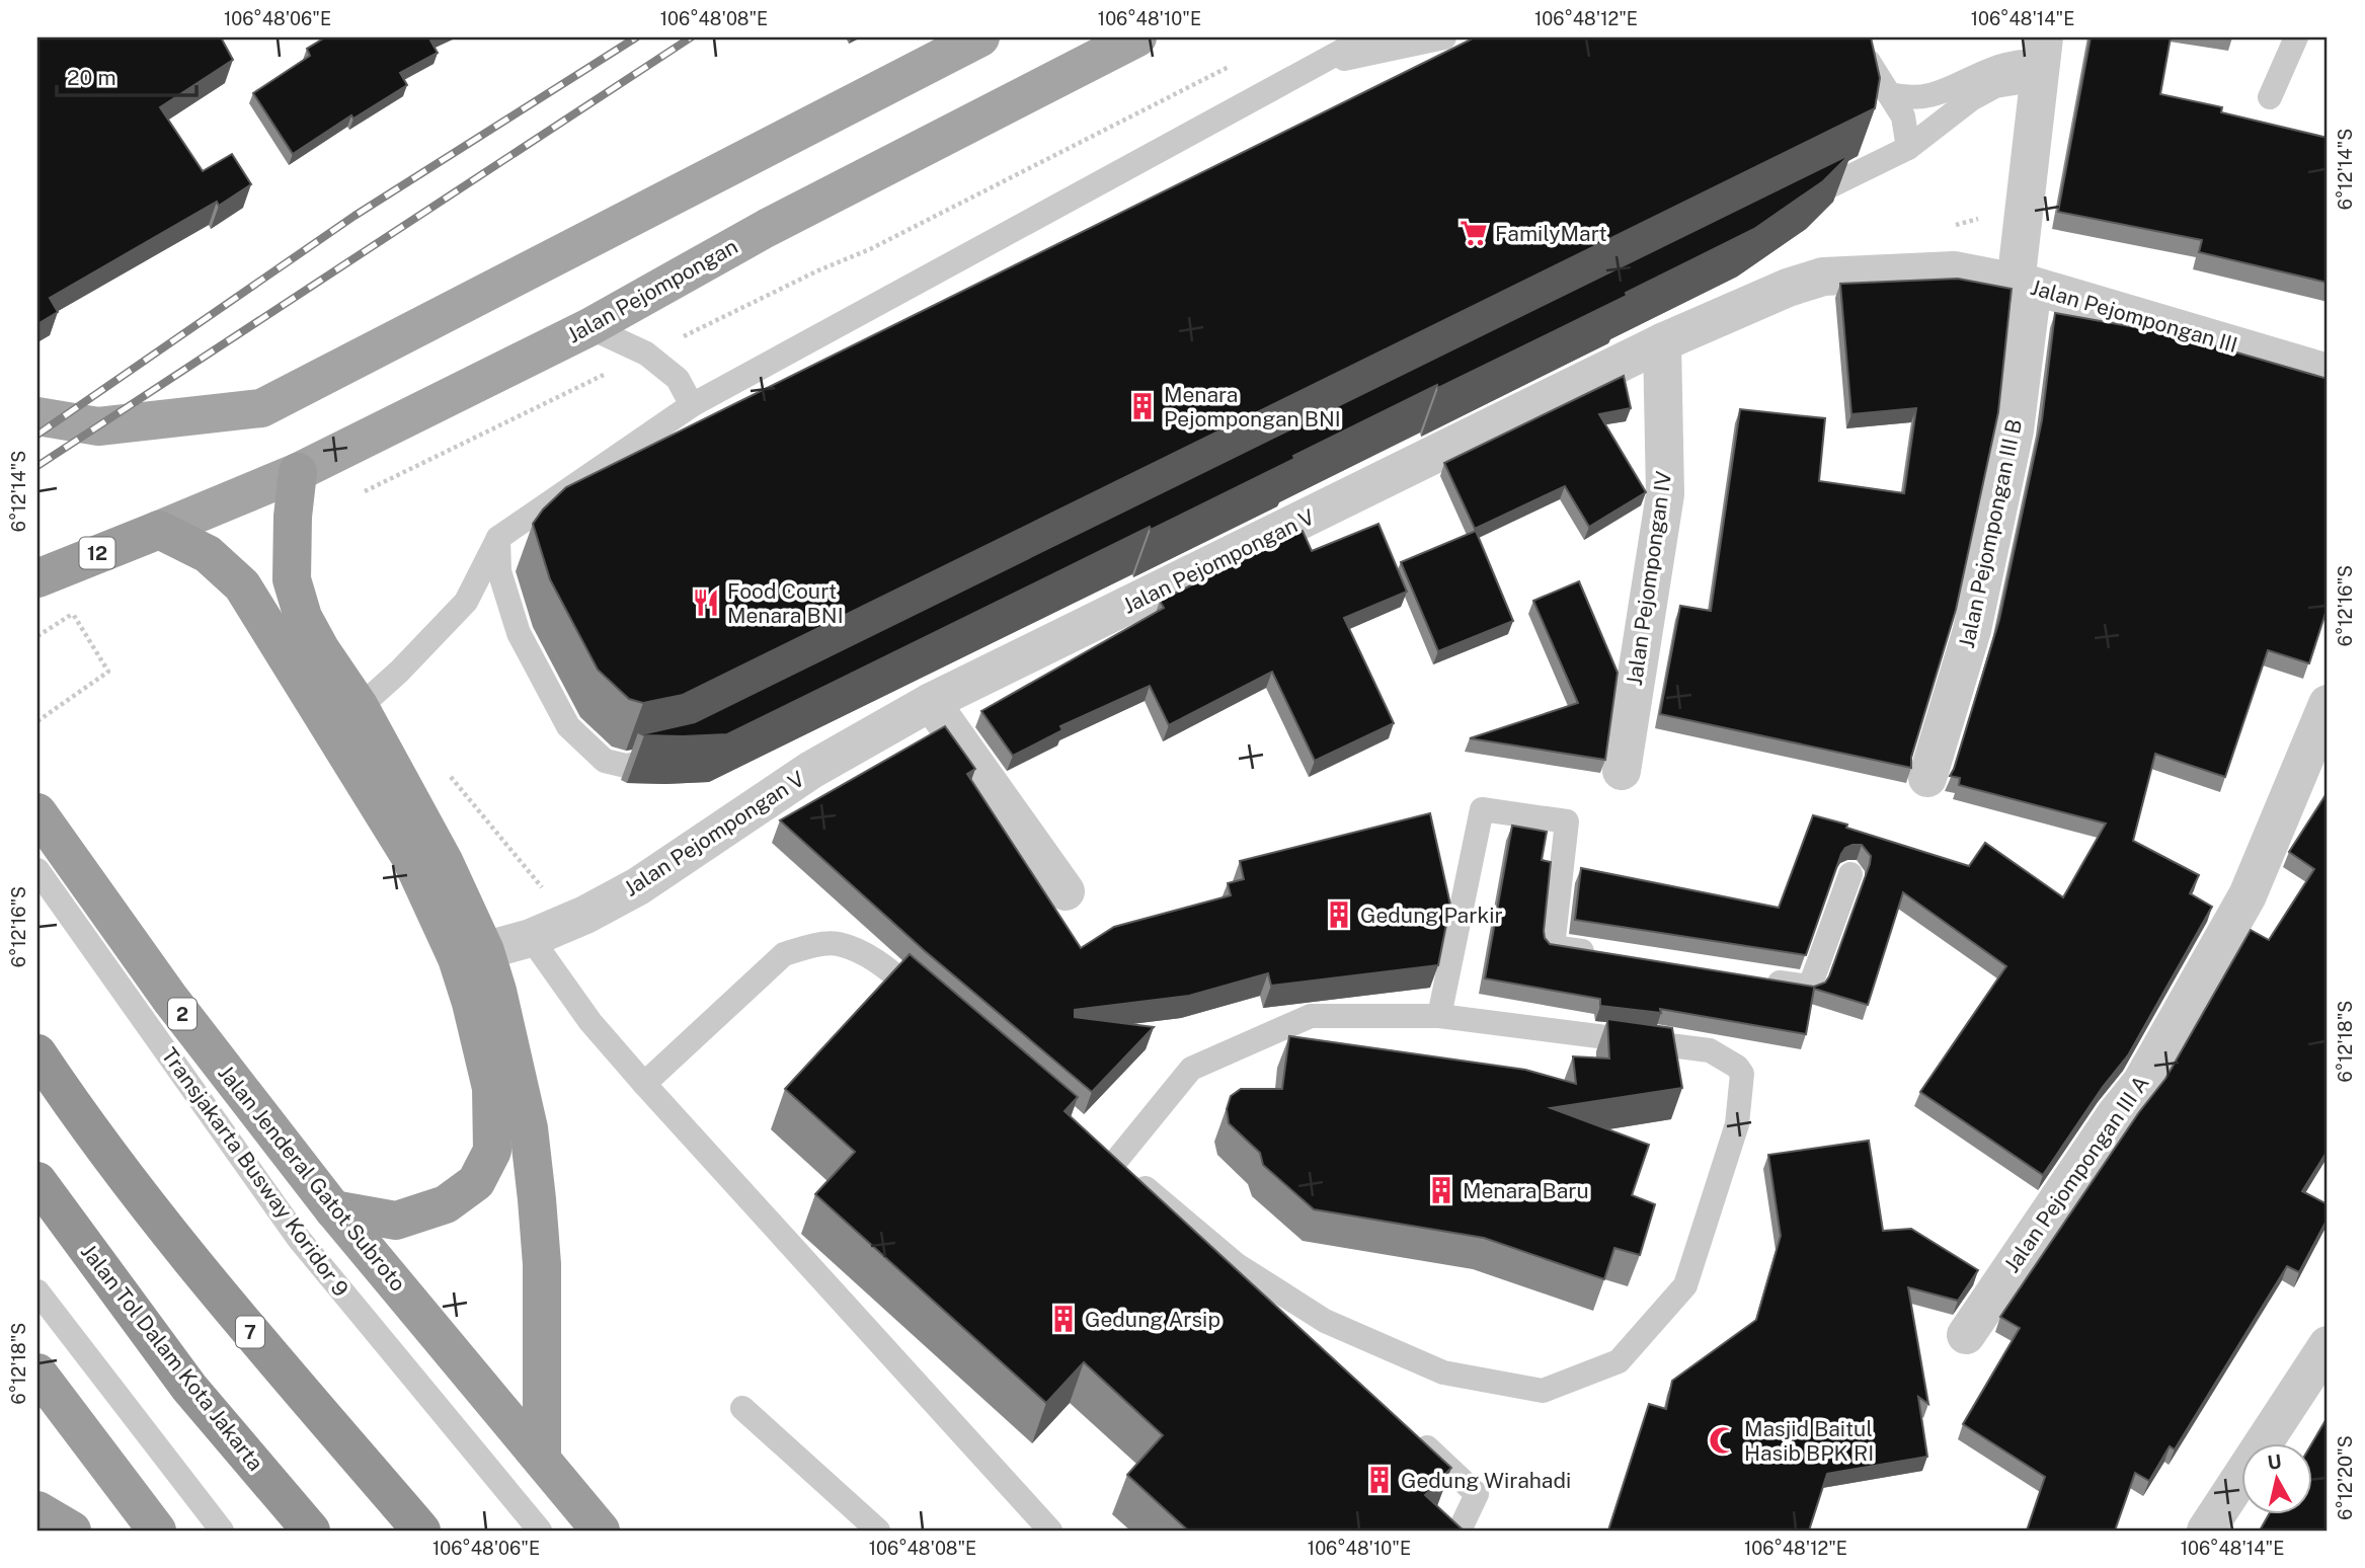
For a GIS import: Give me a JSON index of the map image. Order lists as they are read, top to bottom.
{
  "streets": {
    "highway": [
      "12",
      "2",
      "Jalan Jenderal Gatot Subroto",
      "7",
      "Jalan Tol Dalam Kota Jakarta"
    ],
    "main road": ["Jalan Pejompongan"],
    "street": [
      "Jalan Pejompongan III",
      "Jalan Pejompongan III B",
      "Jalan Pejompongan V",
      "Jalan Pejompongan IV",
      "Jalan Pejompongan III A"
    ],
    "lane": ["Transjakarta Busway Koridor 9"]
  },
  "crossings": [
    ["Jalan Pejompongan", "12"],
    ["Jalan Pejompongan III", "Jalan Pejompongan III B"],
    ["Jalan Pejompongan III", "Jalan Pejompongan V"],
    ["Jalan Pejompongan III B", "Jalan Pejompongan V"],
    ["Jalan Pejompongan V", "Jalan Pejompongan IV"]
  ],
  "places": {
    "supermarket": ["FamilyMart"],
    "building": [
      "Menara Pejompongan BNI",
      "Gedung Parkir",
      "Menara Baru",
      "Gedung Arsip",
      "Gedung Wirahadi"
    ],
    "restaurant": ["Food Court Menara BNI"],
    "mosque": ["Masjid Baitul Hasib BPK RI"]
  },
  "scale_bar": "20 m",
  "north": "top",
  "coordinates": [
    "106°48'06\"E",
    "106°48'08\"E",
    "106°48'10\"E",
    "106°48'12\"E",
    "106°48'14\"E",
    "6°12'14\"S",
    "6°12'16\"S",
    "6°12'18\"S",
    "6°12'20\"S"
  ]
}
